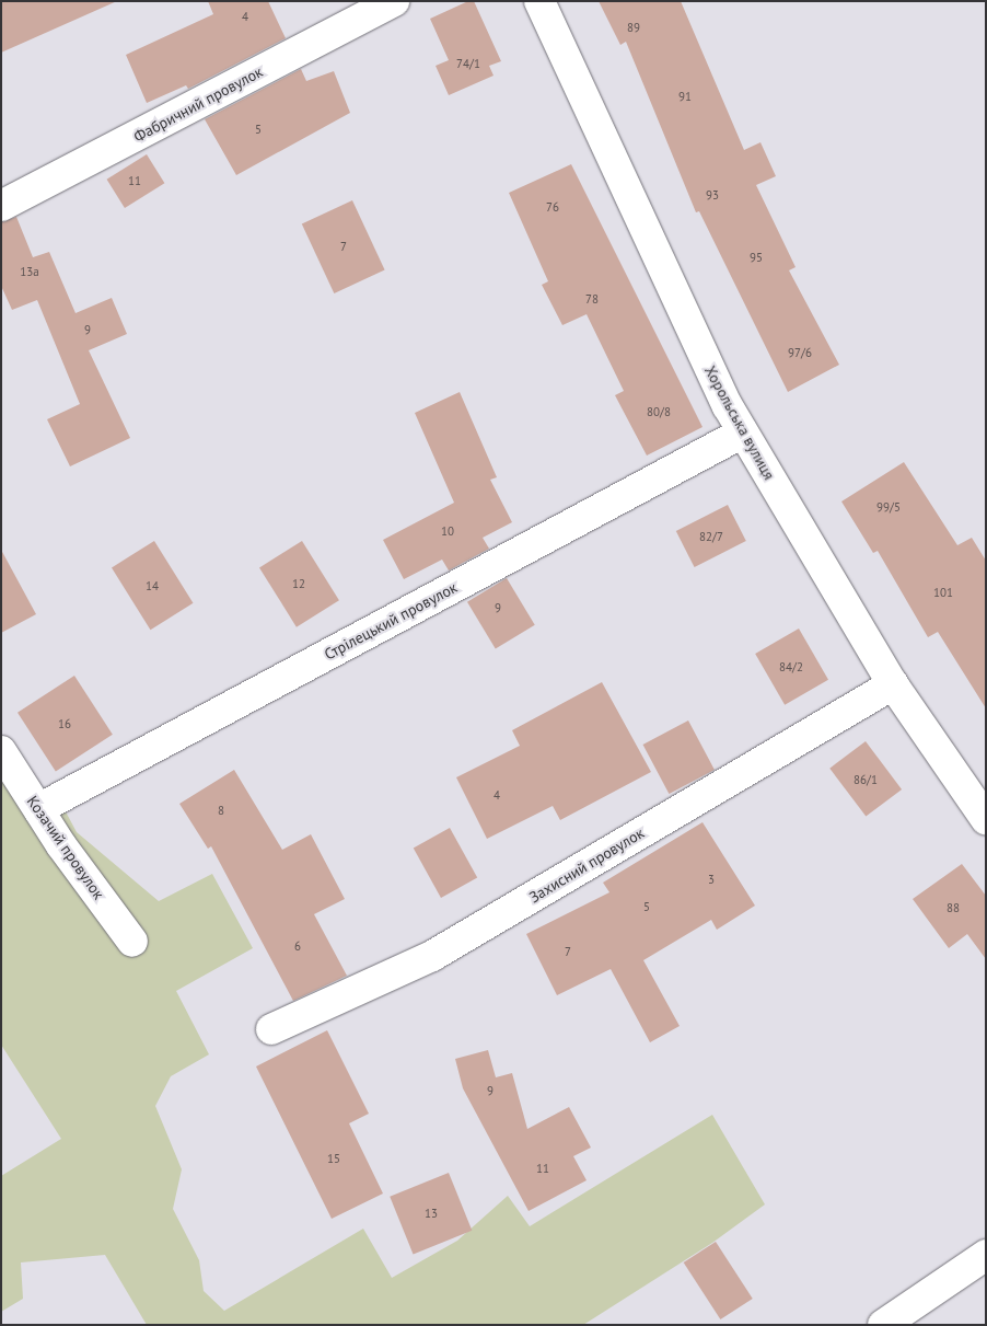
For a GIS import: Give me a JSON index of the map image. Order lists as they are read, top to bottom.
{
  "streets": {
    "street": [
      "Фабричний провулок",
      "Хорольська вулиця",
      "Стрілецький провулок",
      "Козачий провулок",
      "Захисний провулок"
    ]
  },
  "crossings": [
    ["Хорольська вулиця", "Стрілецький провулок"],
    ["Хорольська вулиця", "Захисний провулок"],
    ["Стрілецький провулок", "Козачий провулок"]
  ],
  "house_numbers": [
    "4",
    "89",
    "74/1",
    "91",
    "5",
    "11",
    "93",
    "76",
    "7",
    "95",
    "13а",
    "78",
    "9",
    "97/6",
    "80/8",
    "99/5",
    "10",
    "82/7",
    "12",
    "14",
    "101",
    "9",
    "84/2",
    "16",
    "86/1",
    "4",
    "8",
    "3",
    "5",
    "88",
    "6",
    "7",
    "9",
    "15",
    "11",
    "13"
  ]
}
